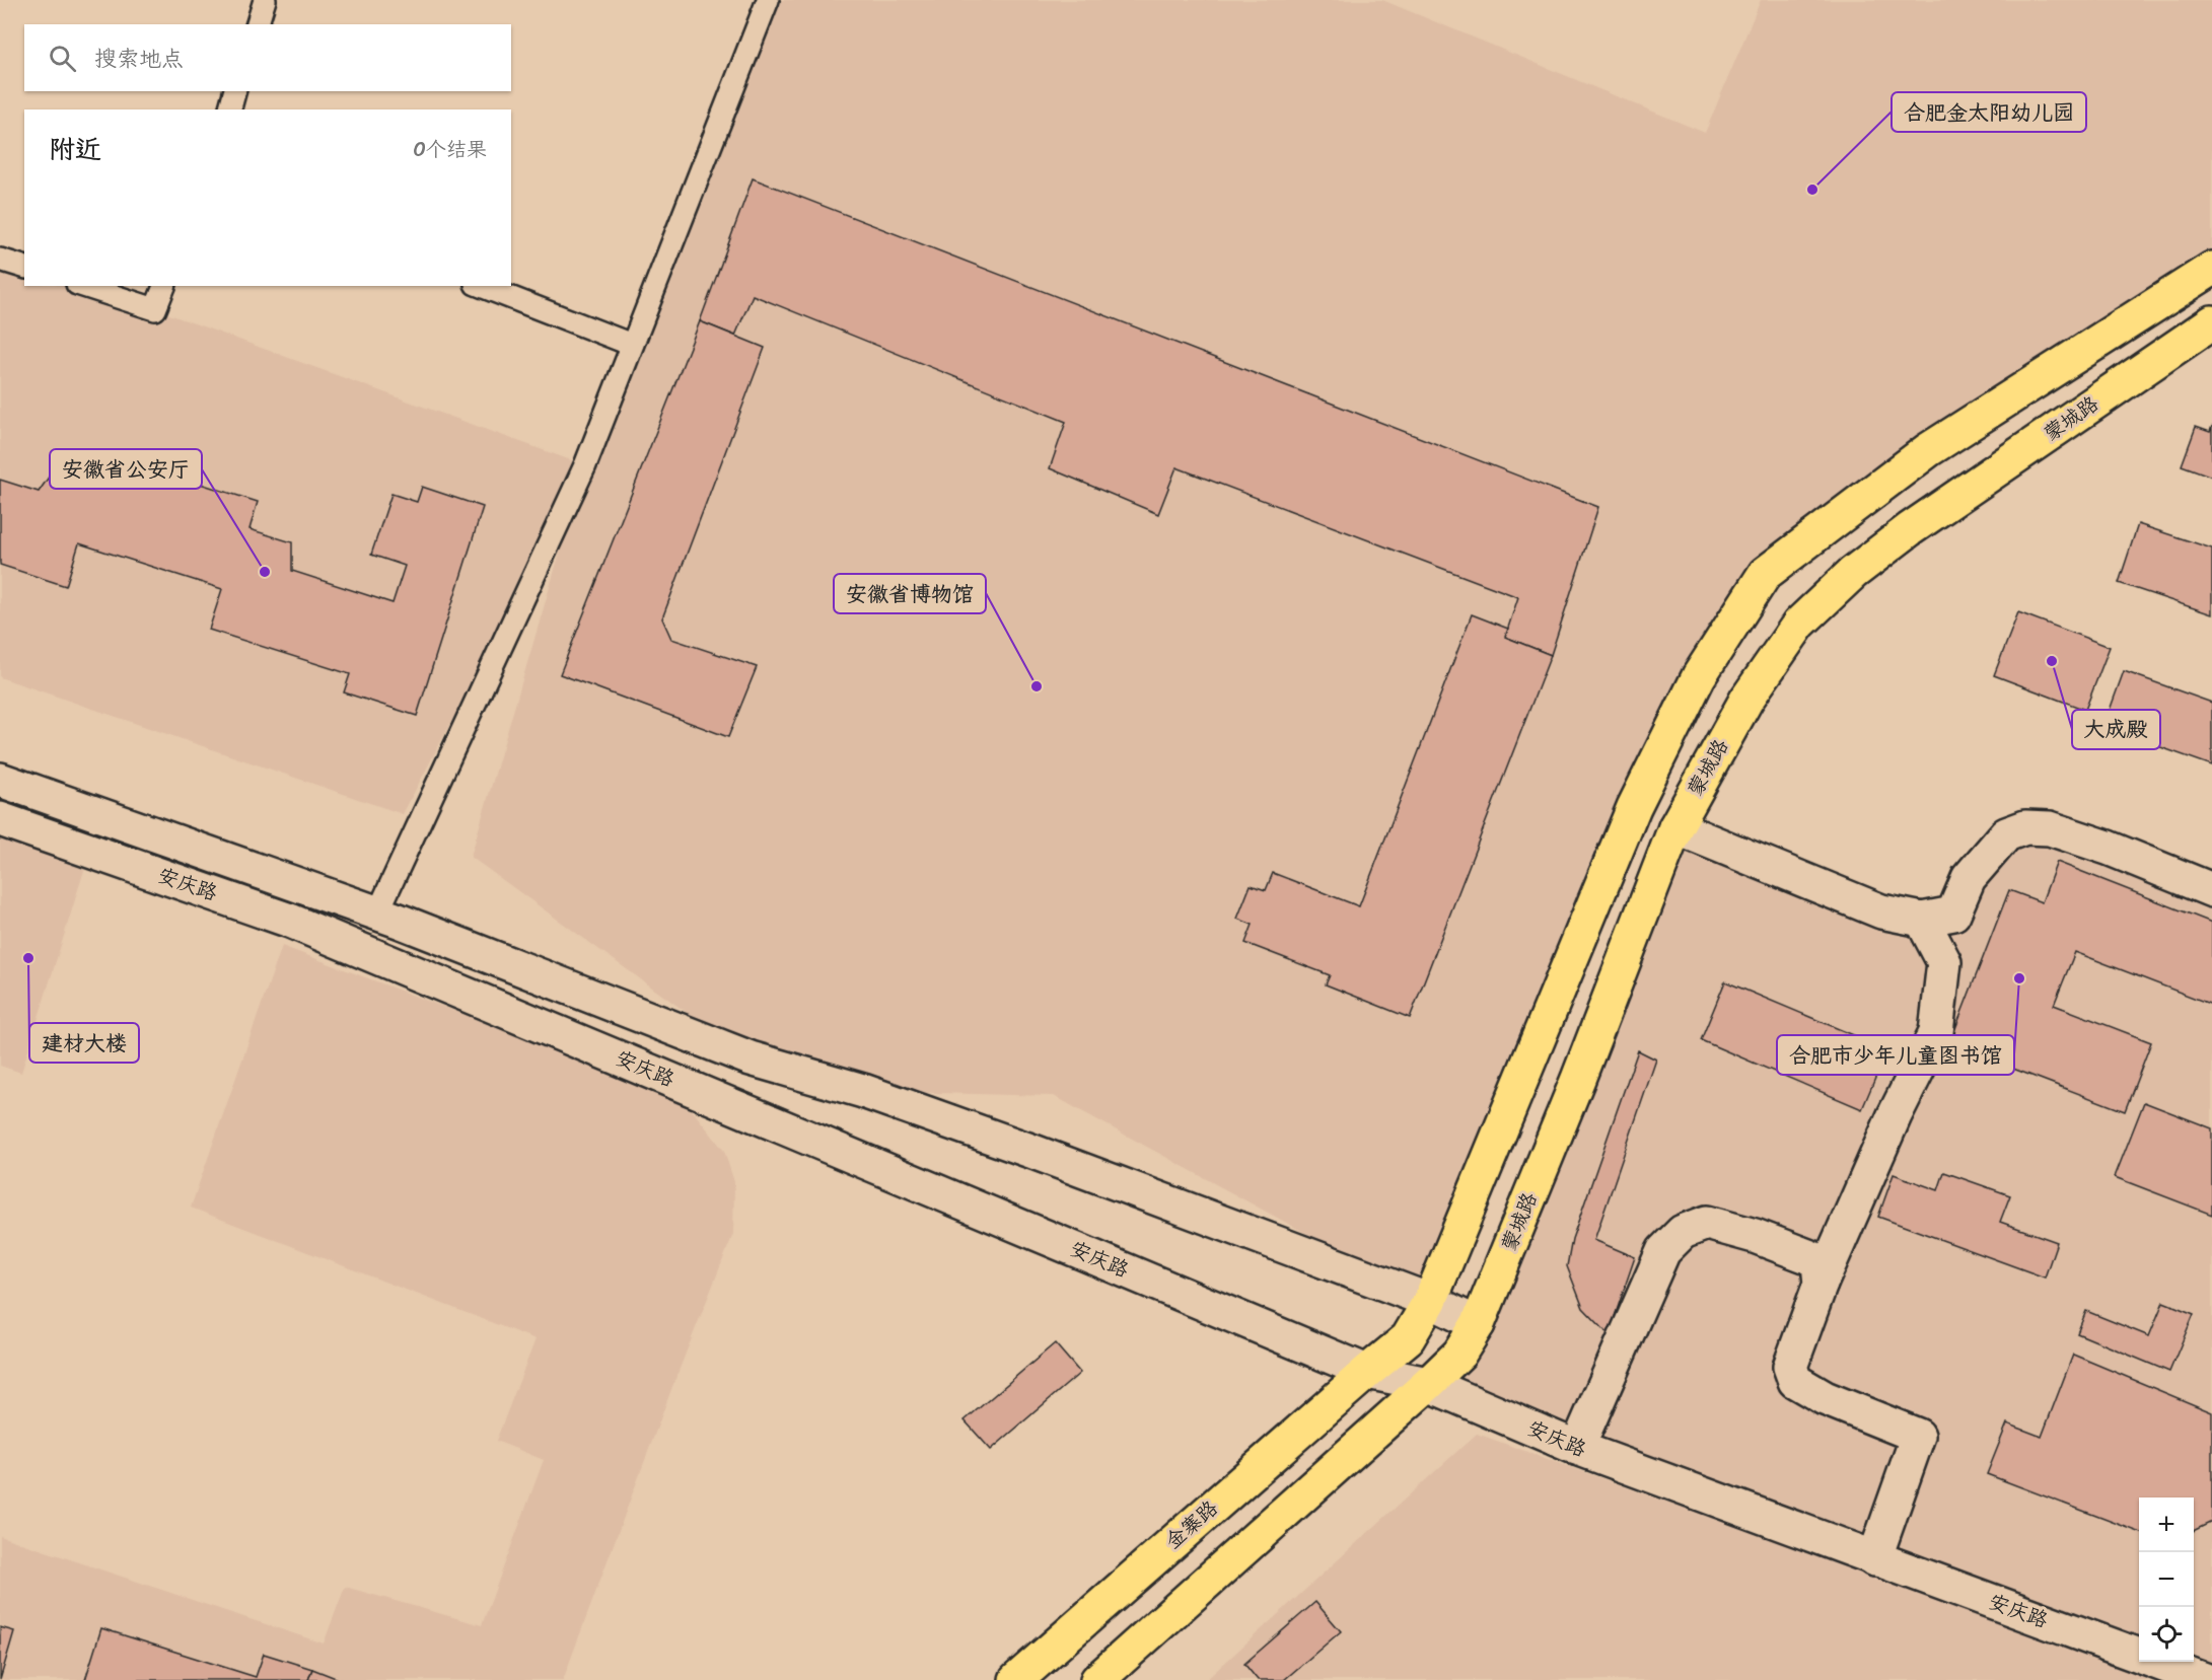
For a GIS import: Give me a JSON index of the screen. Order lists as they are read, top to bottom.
{
  "streets": {
    "main road": ["蒙城路", "安庆路", "金寨路"]
  },
  "crossings": [
    ["蒙城路", "安庆路"],
    ["安庆路", "金寨路"]
  ],
  "places": [
    "合肥金太阳幼儿园",
    "安徽省公安厅",
    "大成殿",
    "安徽省博物馆",
    "建材大楼",
    "合肥市少年儿童图书馆"
  ],
  "page": {
    "search": "搜索地点",
    "heading": ["附近", "0个结果"],
    "map_buttons": ["+", "−"]
  }
}
